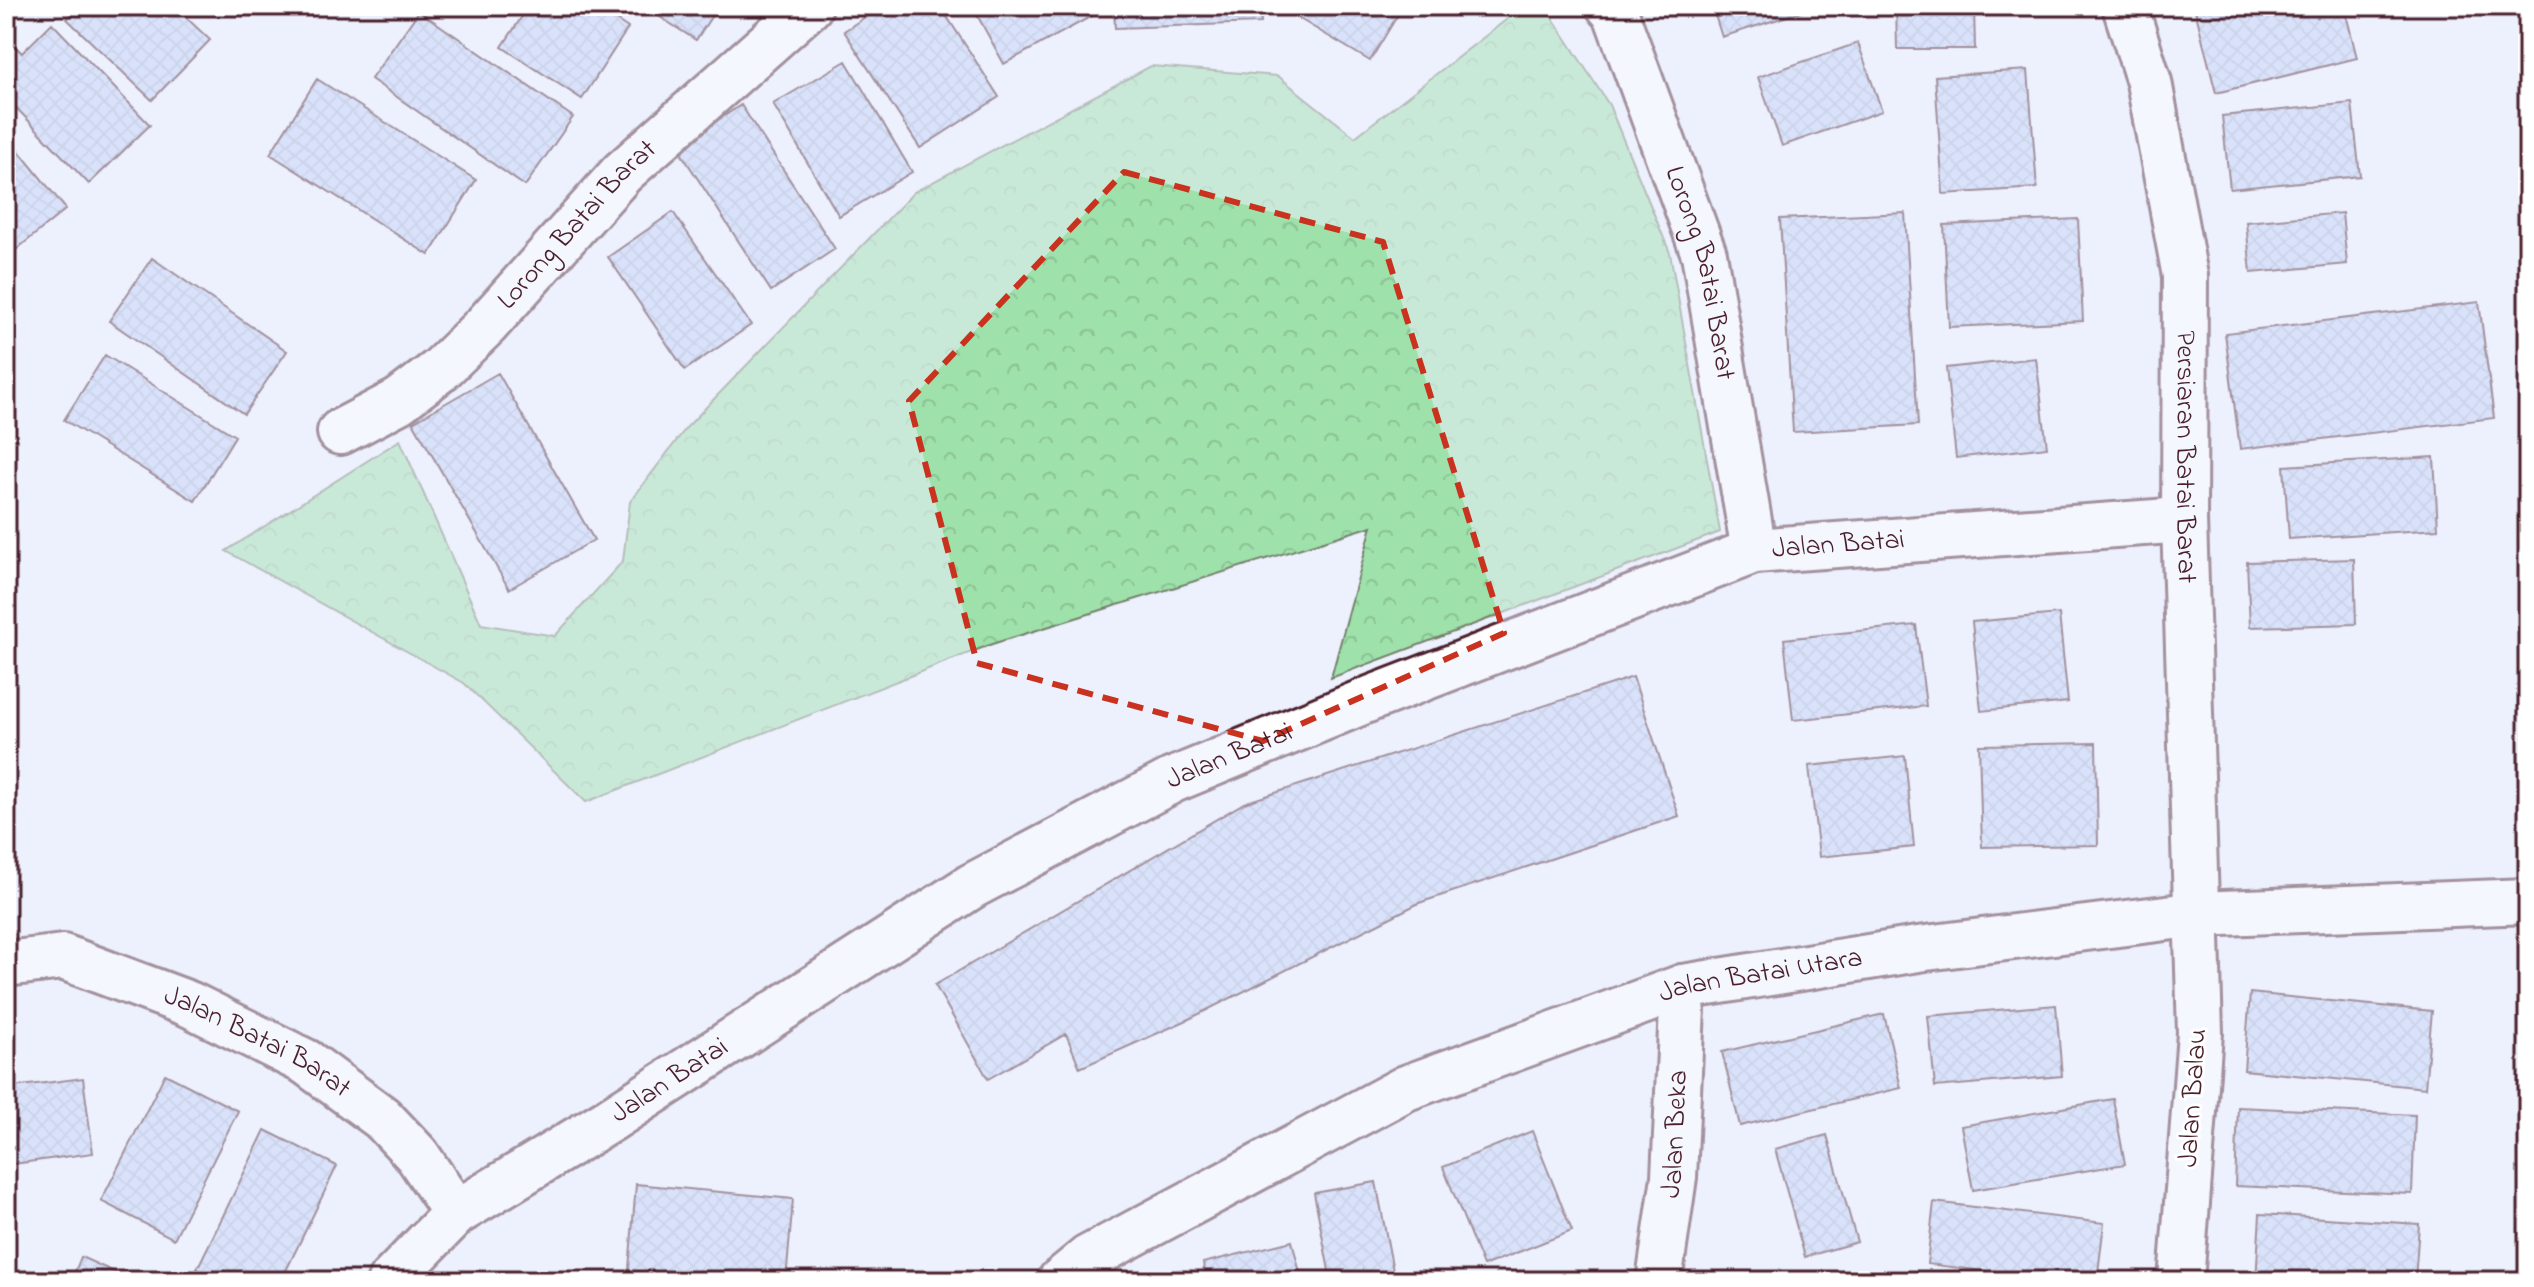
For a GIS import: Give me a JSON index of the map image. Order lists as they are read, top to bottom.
{
  "streets": {
    "street": [
      "Lorong Batai Barat",
      "Persiaran Batai Barat",
      "Jalan Batai",
      "Jalan Batai Utara",
      "Jalan Batai Barat",
      "Jalan Balau",
      "Jalan Beka"
    ]
  },
  "crossings": [
    ["Lorong Batai Barat", "Jalan Batai"],
    ["Persiaran Batai Barat", "Jalan Batai"],
    ["Persiaran Batai Barat", "Jalan Batai Utara"],
    ["Persiaran Batai Barat", "Jalan Balau"],
    ["Jalan Batai", "Jalan Batai Barat"],
    ["Jalan Batai Utara", "Jalan Balau"],
    ["Jalan Batai Utara", "Jalan Beka"]
  ]
}
